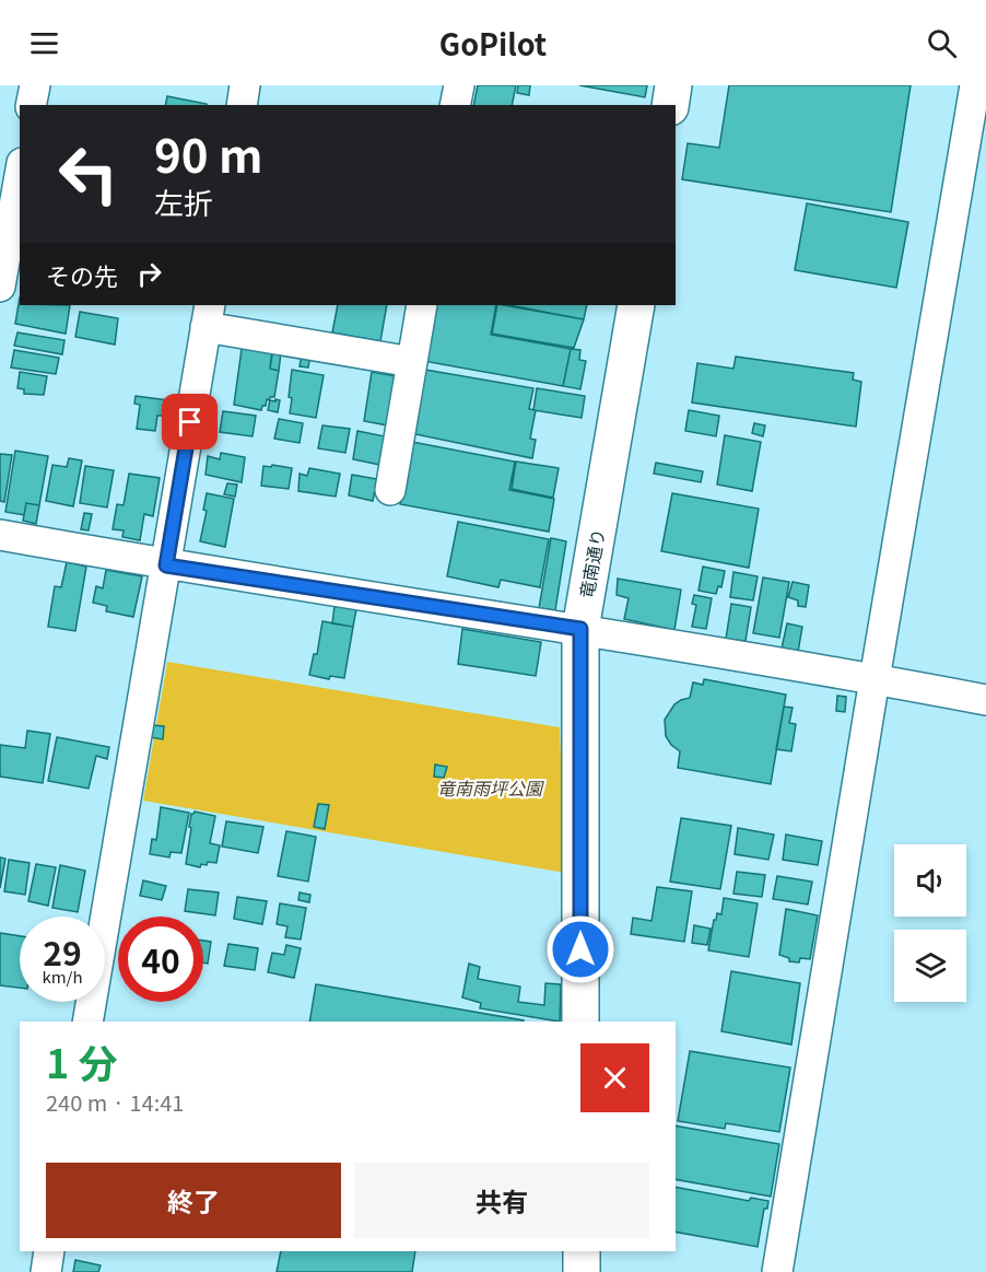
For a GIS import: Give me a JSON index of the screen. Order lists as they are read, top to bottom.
{
  "streets": {
    "street": ["竜南通り"]
  },
  "parks": ["竜南雨坪公園"],
  "page": {
    "header": "GoPilot",
    "turn": ["90 m", "左折"],
    "then": "その先",
    "speed": "29 km/h",
    "limit": "40",
    "heading": ["1 分", "240 m · 14:41"],
    "buttons": ["終了", "共有"]
  }
}
